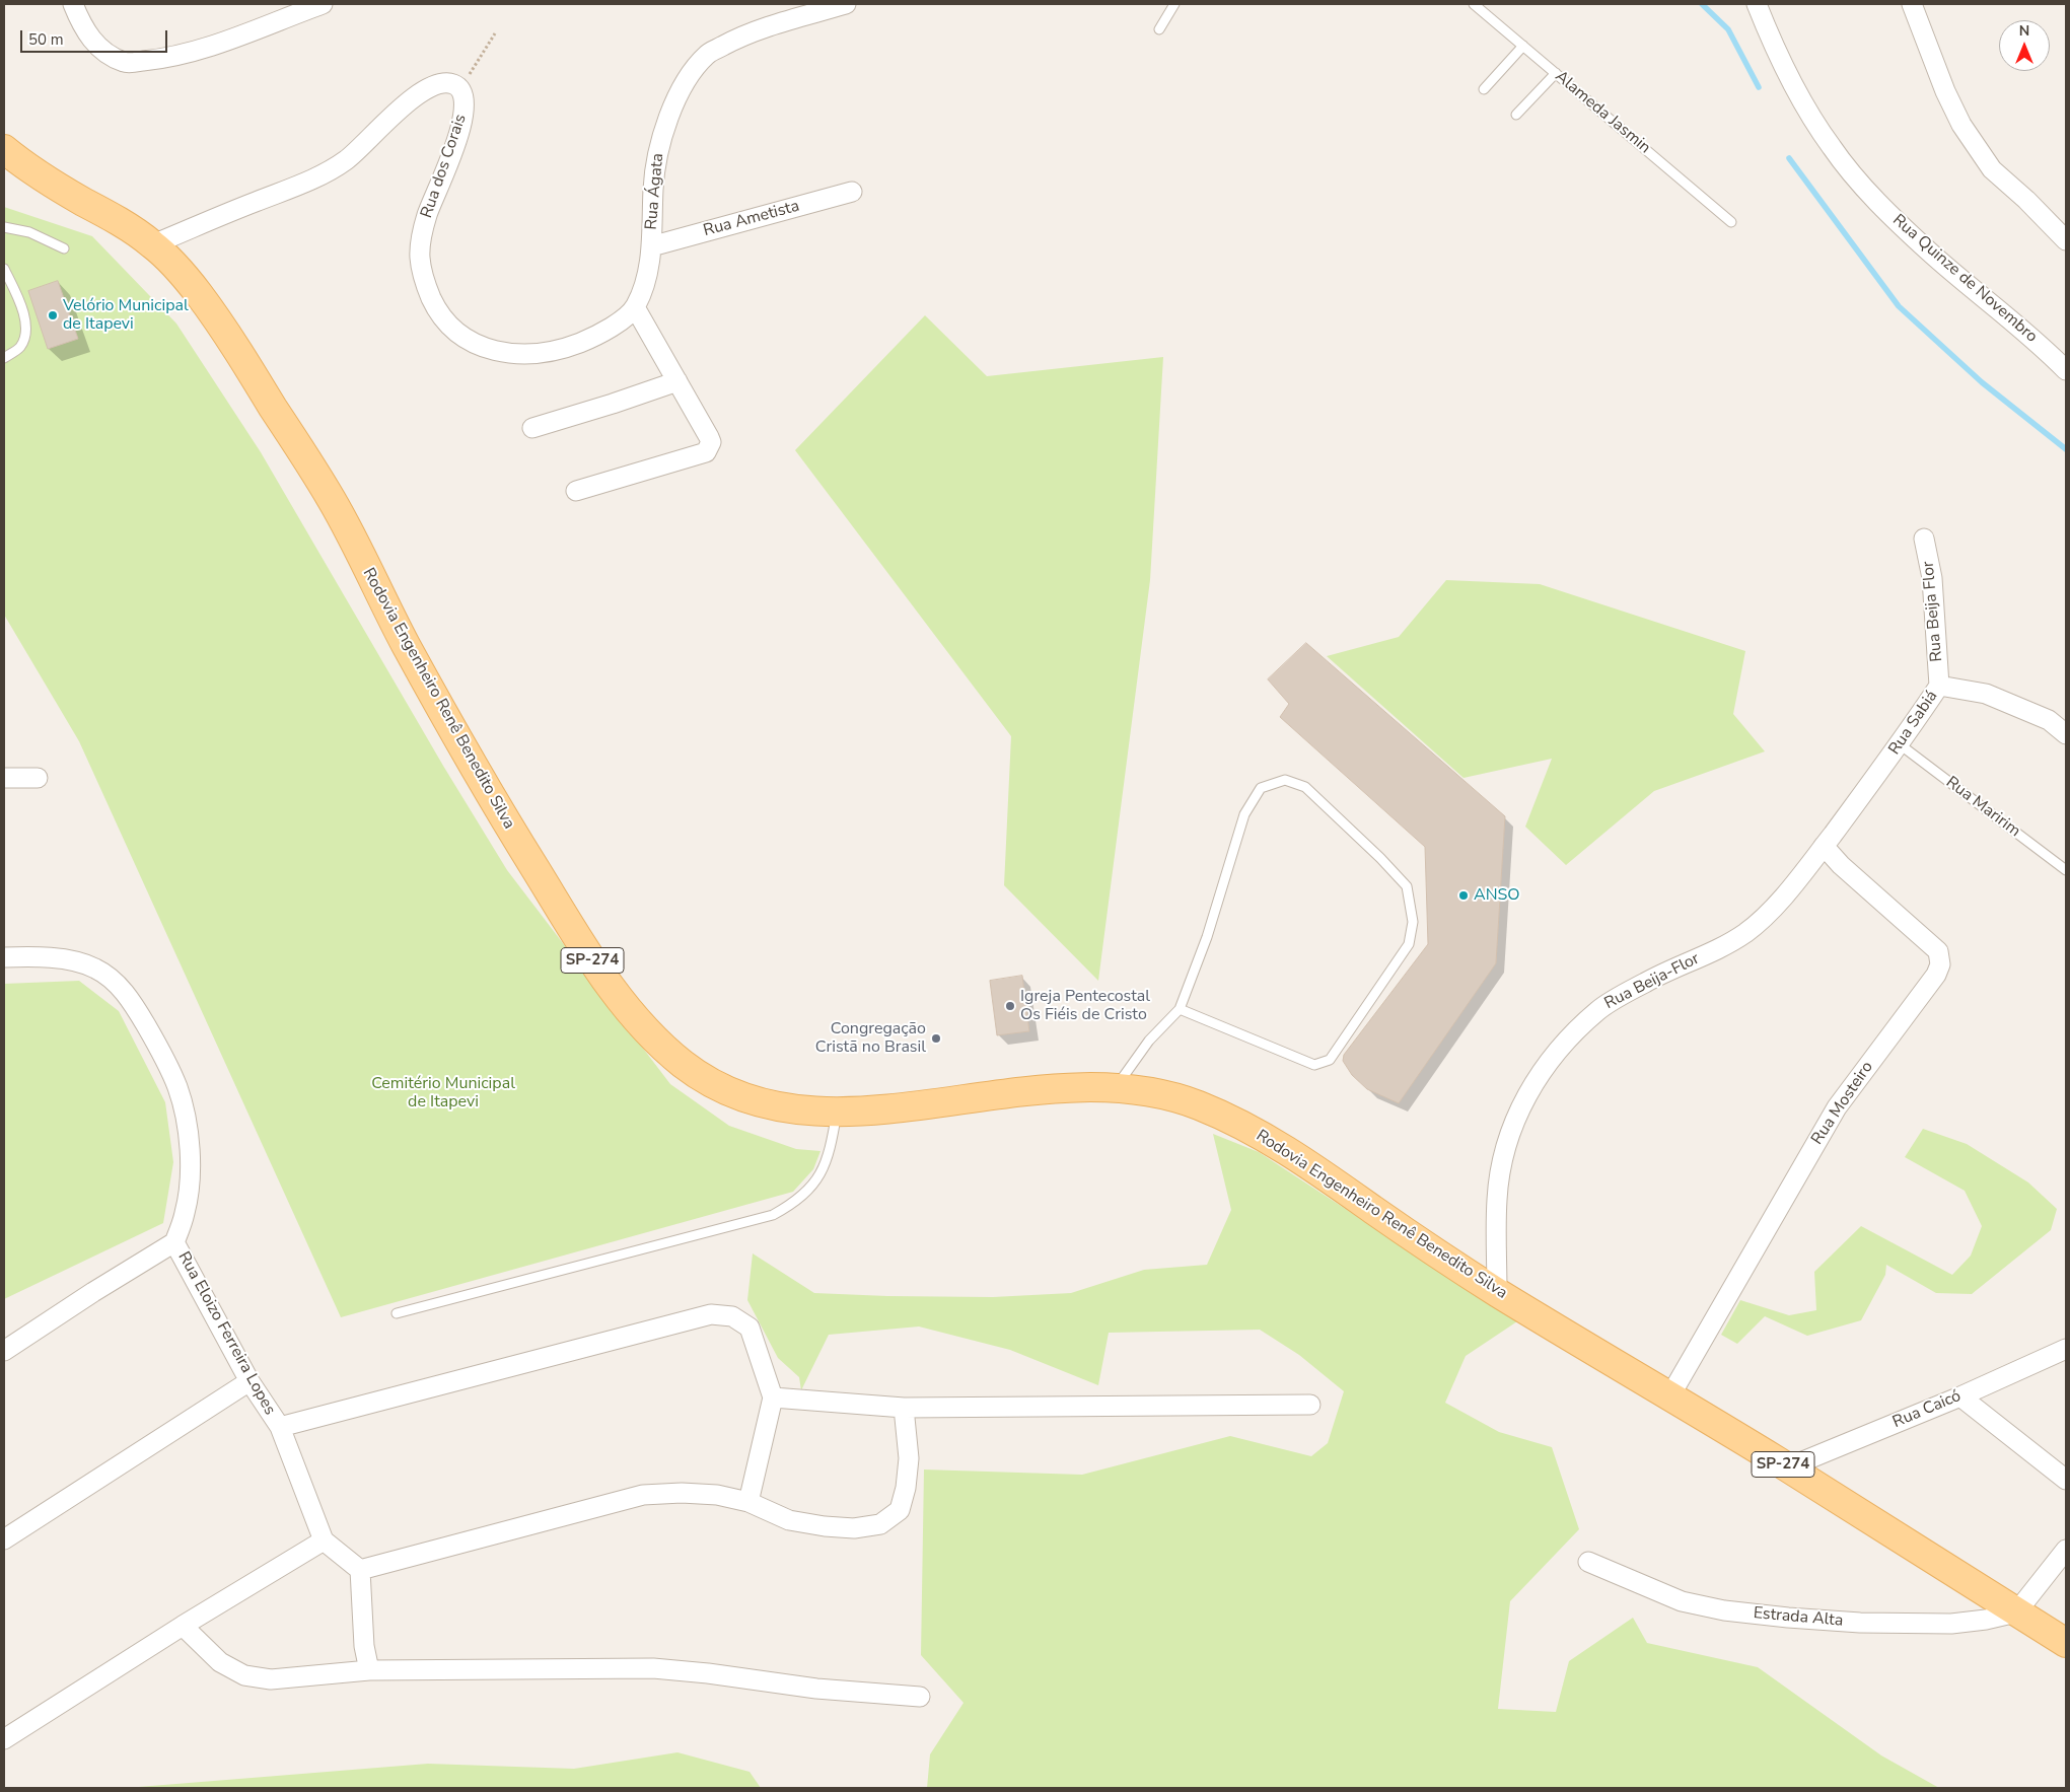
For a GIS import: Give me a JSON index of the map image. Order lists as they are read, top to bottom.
{
  "streets": {
    "main road": ["Rodovia Engenheiro Renê Benedito Silva", "SP-274"],
    "street": [
      "Rua dos Corais",
      "Rua Ágata",
      "Rua Ametista",
      "Rua Quinze de Novembro",
      "Rua Beija Flor",
      "Rua Sabiá",
      "Rua Beija-Flor",
      "Rua Mosteiro",
      "Rua Eloizo Ferreira Lopes",
      "Rua Caicó",
      "Estrada Alta"
    ],
    "lane": ["Alameda Jasmin", "Rua Maririm"]
  },
  "crossings": [
    ["Rua dos Corais", "Rua Ágata"],
    ["Rua dos Corais", "Rua Ametista"],
    ["Rua dos Corais", "Rodovia Engenheiro Renê Benedito Silva"],
    ["Rua Ágata", "Rua Ametista"],
    ["Rua Beija Flor", "Rua Sabiá"],
    ["Rodovia Engenheiro Renê Benedito Silva", "Rua Beija-Flor"],
    ["Rodovia Engenheiro Renê Benedito Silva", "Rua Mosteiro"],
    ["Rodovia Engenheiro Renê Benedito Silva", "Rua Caicó"],
    ["Rodovia Engenheiro Renê Benedito Silva", "Estrada Alta"],
    ["Rua Sabiá", "Rua Maririm"],
    ["Rua Sabiá", "Rua Beija-Flor"],
    ["Rua Sabiá", "Rua Mosteiro"],
    ["Rua Beija-Flor", "Rua Mosteiro"]
  ],
  "parks": ["Cemitério Municipal de Itapevi"],
  "places": [
    "Velório Municipal de Itapevi",
    "ANSO",
    "Igreja Pentecostal Os Fiéis de Cristo",
    "Congregação Cristã no Brasil"
  ],
  "scale_bar": "50 m",
  "north": "top"
}
